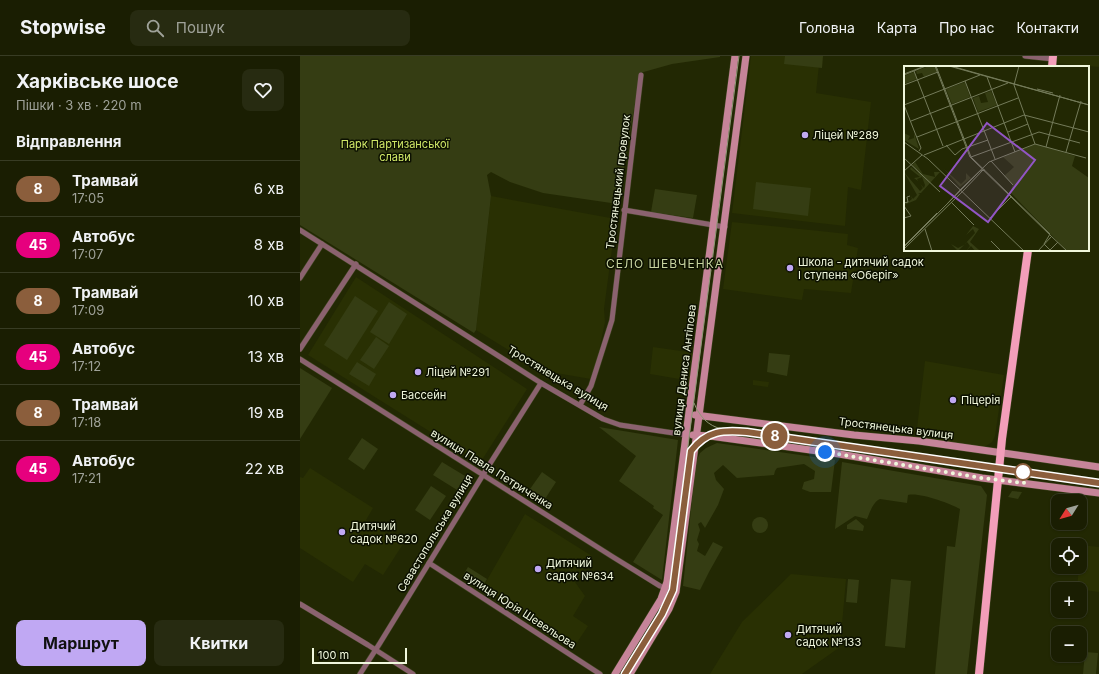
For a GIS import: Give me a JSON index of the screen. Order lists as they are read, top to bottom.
{
  "streets": {
    "street": [
      "Тростянецький провулок",
      "вулиця Дениса Антіпова",
      "Тростянецька вулиця",
      "вулиця Павла Петриченка",
      "Севастопольська вулиця",
      "вулиця Юрія Шевельова"
    ]
  },
  "crossings": [
    ["Тростянецький провулок", "Тростянецька вулиця"],
    ["вулиця Дениса Антіпова", "Тростянецька вулиця"],
    ["вулиця Дениса Антіпова", "вулиця Павла Петриченка"],
    ["Тростянецька вулиця", "Севастопольська вулиця"],
    ["вулиця Павла Петриченка", "Севастопольська вулиця"],
    ["Севастопольська вулиця", "вулиця Юрія Шевельова"]
  ],
  "districts": ["СЕЛО ШЕВЧЕНКА"],
  "parks": ["Парк Партизанської слави"],
  "places": [
    "Ліцей №289",
    "Школа - дитячий садок І ступеня «Оберіг»",
    "Ліцей №291",
    "Бассейн",
    "Піцерія",
    "Дитячий садок №620",
    "Дитячий садок №634",
    "Дитячий садок №133"
  ],
  "lines": ["tram line 8"],
  "scale_bar": "100 m",
  "north": "bottom left",
  "page": {
    "header": "Stopwise",
    "search": "Пошук",
    "nav": [
      "Головна",
      "Карта",
      "Про нас",
      "Контакти"
    ],
    "heading": [
      ["Харківське шосе", "Пішки · 3 хв · 220 m"],
      "Відправлення"
    ],
    "on_map": "8",
    "list": [
      {
        "mark": "8",
        "name": "Трамвай",
        "note": "17:05",
        "value": "6 хв"
      },
      {
        "mark": "45",
        "name": "Автобус",
        "note": "17:07",
        "value": "8 хв"
      },
      {
        "mark": "8",
        "name": "Трамвай",
        "note": "17:09",
        "value": "10 хв"
      },
      {
        "mark": "45",
        "name": "Автобус",
        "note": "17:12",
        "value": "13 хв"
      },
      {
        "mark": "8",
        "name": "Трамвай",
        "note": "17:18",
        "value": "19 хв"
      },
      {
        "mark": "45",
        "name": "Автобус",
        "note": "17:21",
        "value": "22 хв"
      }
    ],
    "map_buttons": ["+", "−"],
    "buttons": ["Маршрут", "Квитки"],
    "scale": "100 m"
  }
}
